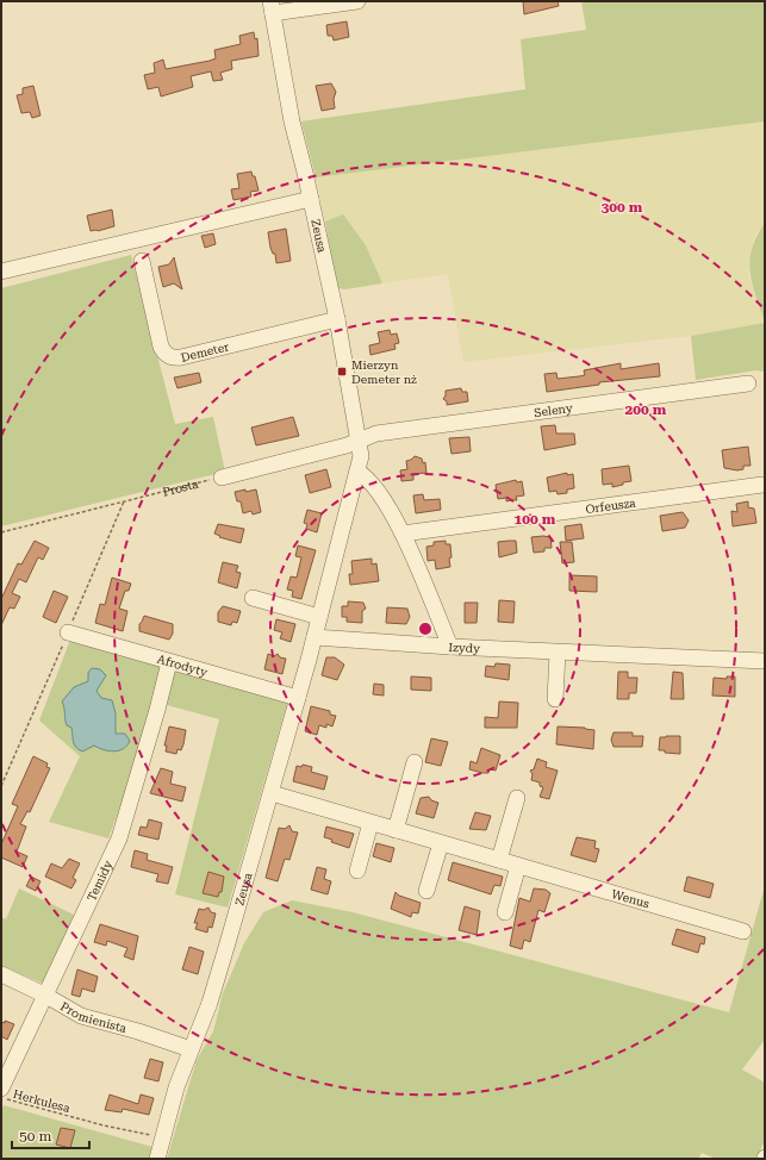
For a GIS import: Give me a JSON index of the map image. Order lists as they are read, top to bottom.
{
  "streets": {
    "street": [
      "Zeusa",
      "Demeter",
      "Seleny",
      "Orfeusza",
      "Izydy",
      "Afrodyty",
      "Temidy",
      "Wenus",
      "Promienista"
    ],
    "path": ["Prosta", "Herkulesa"]
  },
  "crossings": [
    ["Zeusa", "Demeter"],
    ["Zeusa", "Seleny"],
    ["Zeusa", "Izydy"],
    ["Zeusa", "Afrodyty"],
    ["Zeusa", "Wenus"],
    ["Zeusa", "Promienista"],
    ["Zeusa", "Herkulesa"],
    ["Afrodyty", "Temidy"],
    ["Temidy", "Promienista"]
  ],
  "places": {
    "transit": ["Mierzyn Demeter nż"]
  },
  "scale_bar": "50 m",
  "rings": ["300 m", "200 m", "100 m"]
}
